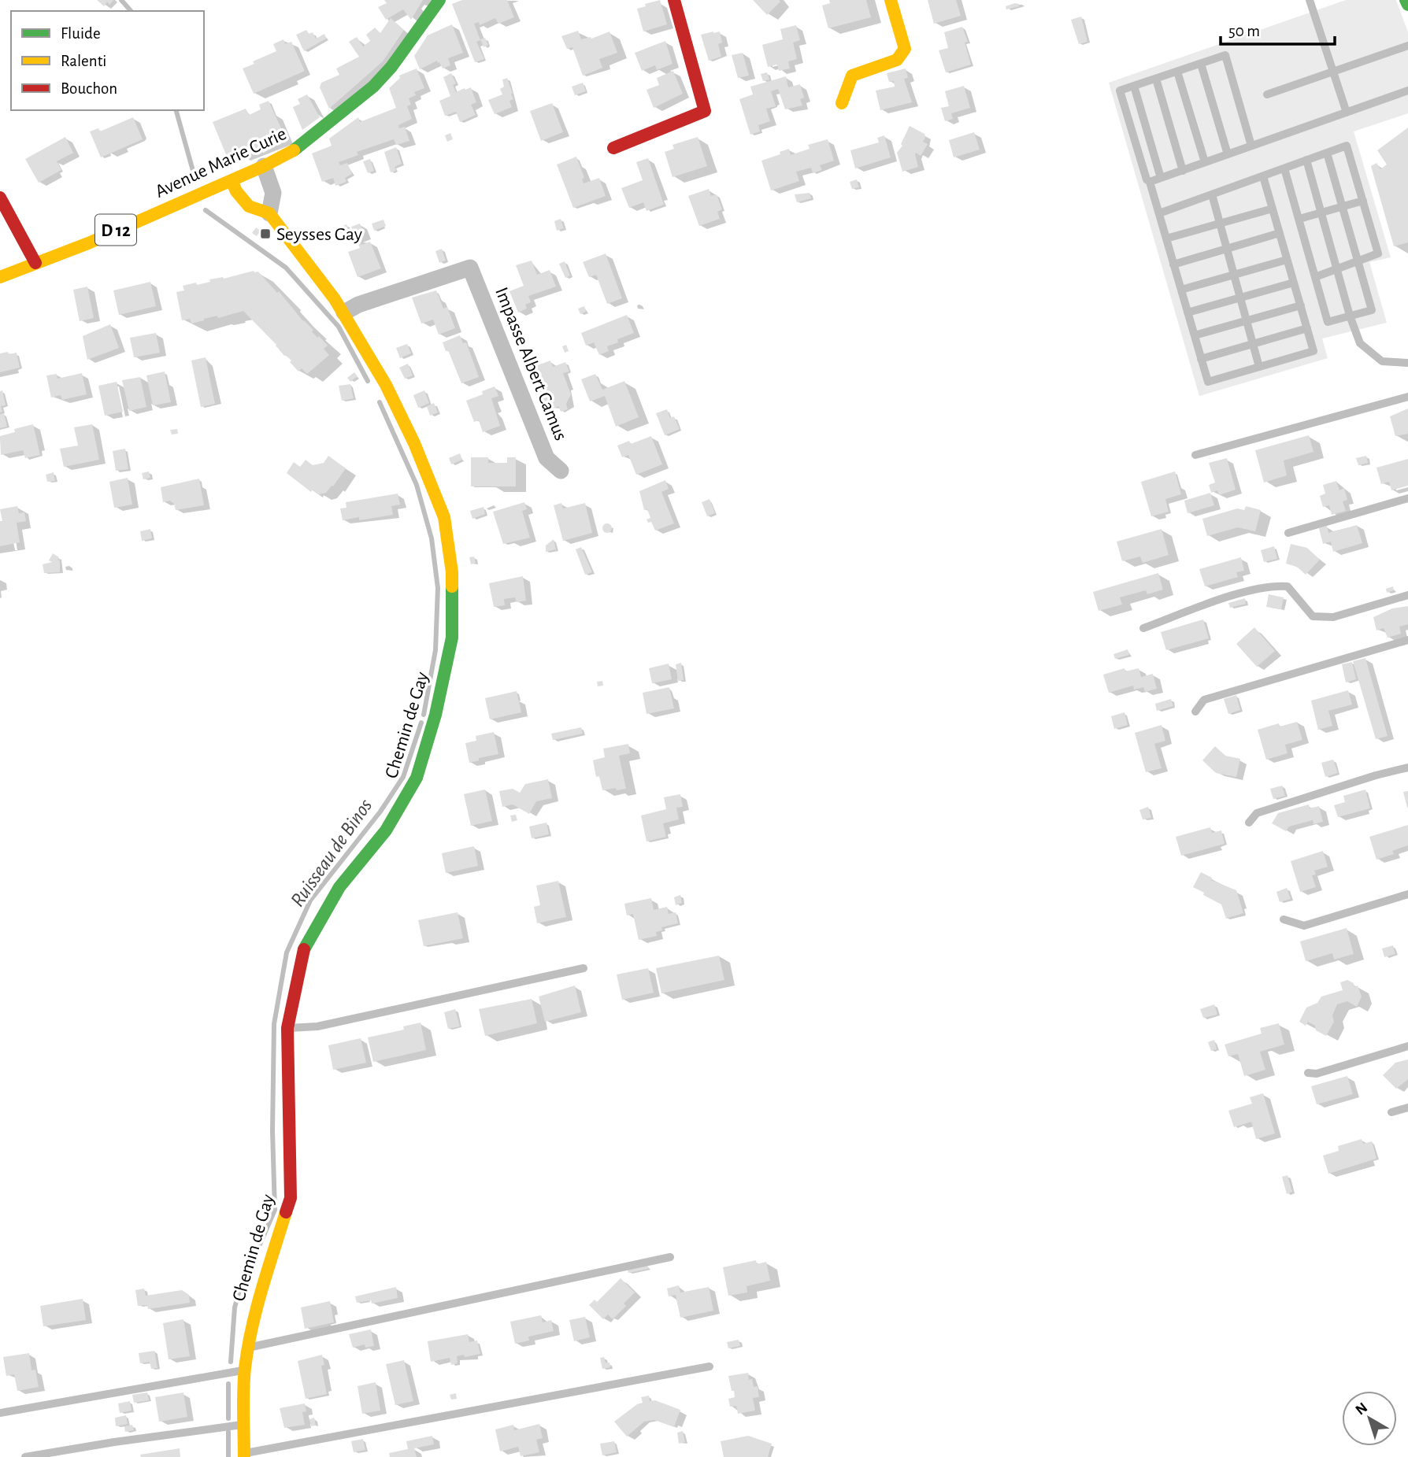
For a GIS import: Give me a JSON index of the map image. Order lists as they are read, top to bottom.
{
  "streets": {
    "street": [
      "Avenue Marie Curie",
      "D 12",
      "Impasse Albert Camus",
      "Chemin de Gay"
    ]
  },
  "crossings": [
    ["Avenue Marie Curie", "Chemin de Gay"],
    ["Impasse Albert Camus", "Chemin de Gay"]
  ],
  "water": ["Ruisseau de Binos"],
  "places": {
    "transit": ["Seysses Gay"]
  },
  "legend": ["Fluide", "Ralenti", "Bouchon"],
  "scale_bar": "50 m",
  "north": "top left"
}
